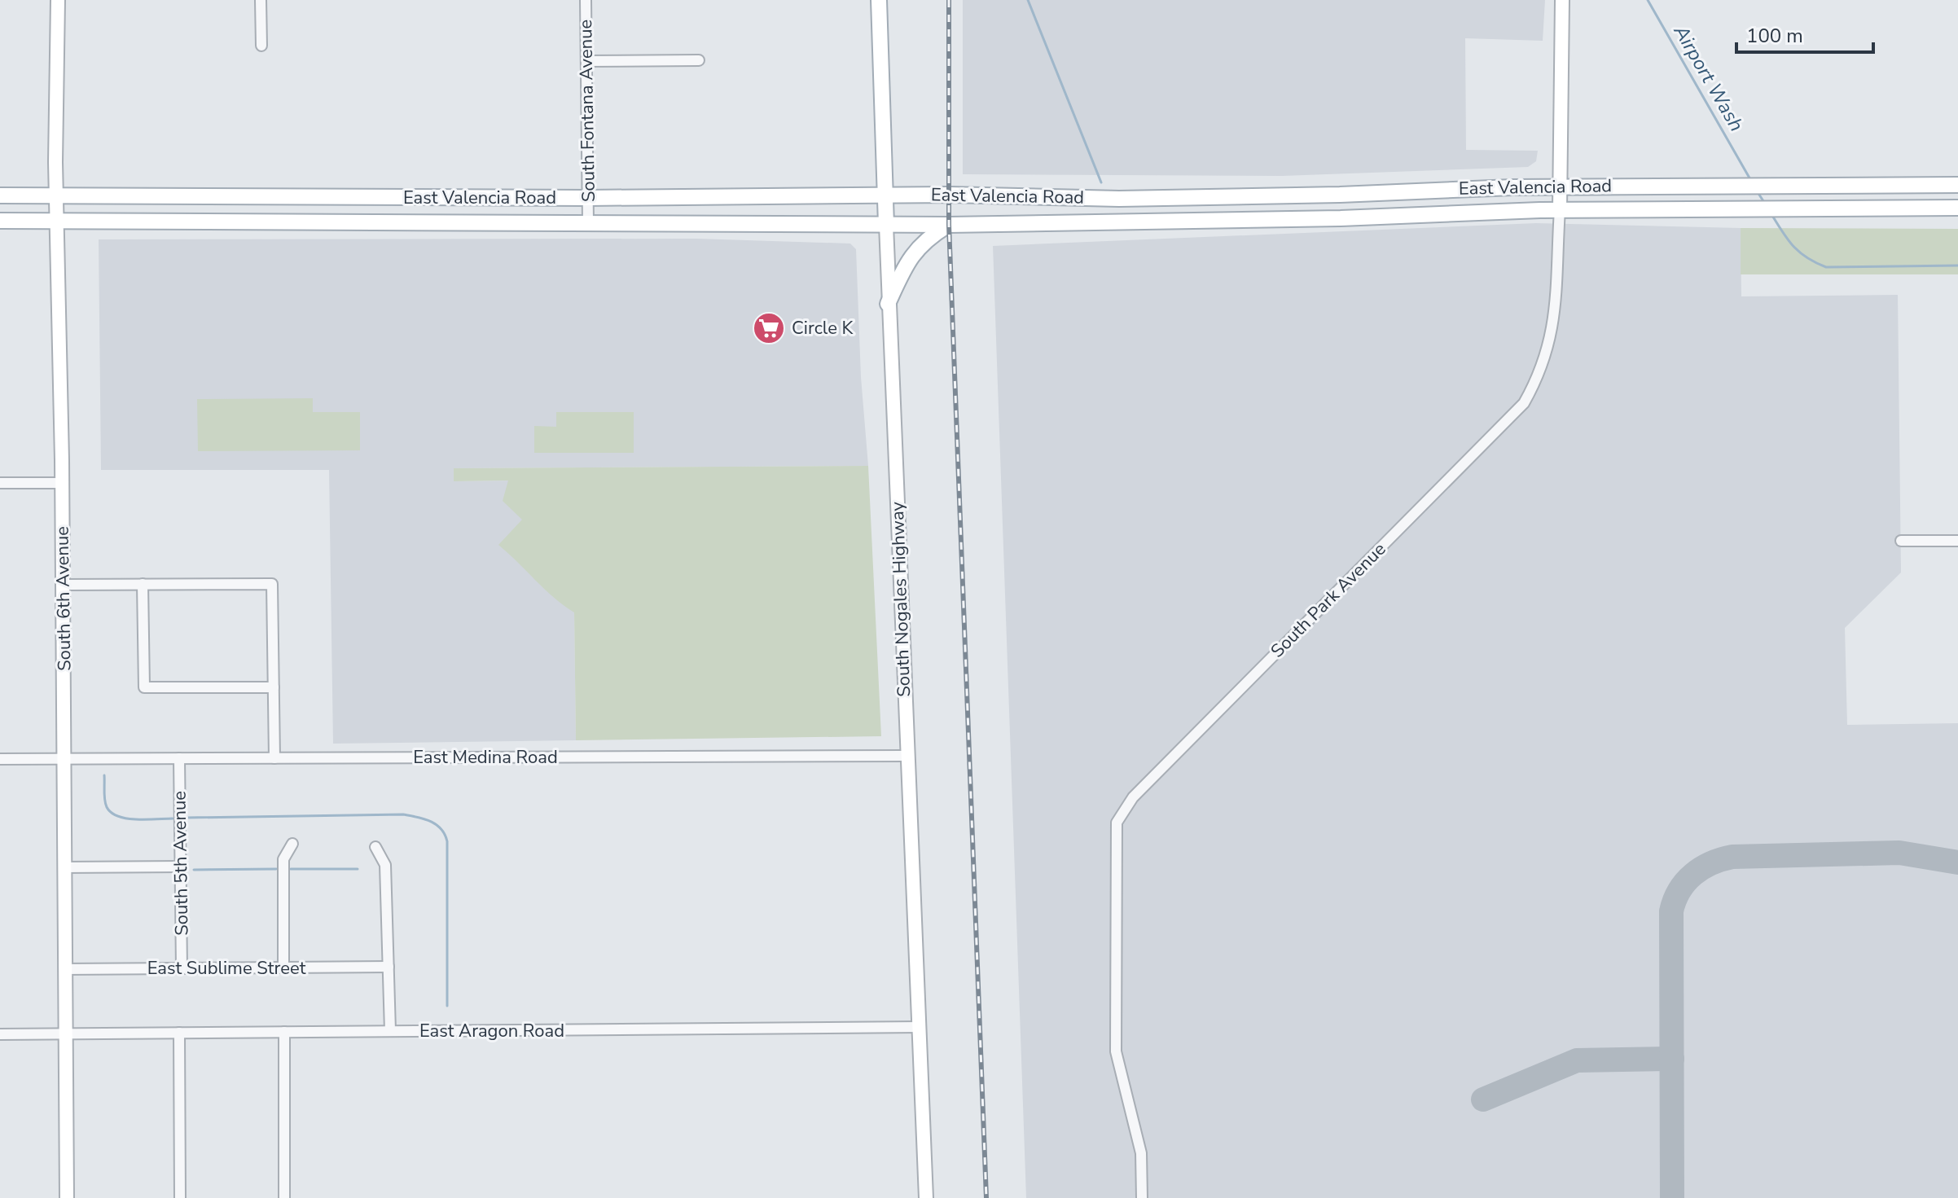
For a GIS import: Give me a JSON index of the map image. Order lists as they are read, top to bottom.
{
  "streets": {
    "main road": ["East Valencia Road", "South Nogales Highway"],
    "street": [
      "South Fontana Avenue",
      "South 6th Avenue",
      "South Park Avenue",
      "East Medina Road",
      "South 5th Avenue",
      "East Sublime Street",
      "East Aragon Road"
    ]
  },
  "crossings": [
    ["South Fontana Avenue", "East Valencia Road"],
    ["East Valencia Road", "South 6th Avenue"],
    ["East Valencia Road", "South Nogales Highway"],
    ["East Valencia Road", "South Park Avenue"],
    ["South 6th Avenue", "East Medina Road"],
    ["South 6th Avenue", "East Sublime Street"],
    ["South 6th Avenue", "East Aragon Road"],
    ["South Nogales Highway", "East Medina Road"],
    ["South Nogales Highway", "East Aragon Road"],
    ["East Medina Road", "South 5th Avenue"],
    ["South 5th Avenue", "East Sublime Street"]
  ],
  "water": ["Airport Wash"],
  "places": {
    "supermarket": ["Circle K"]
  },
  "scale_bar": "100 m"
}
